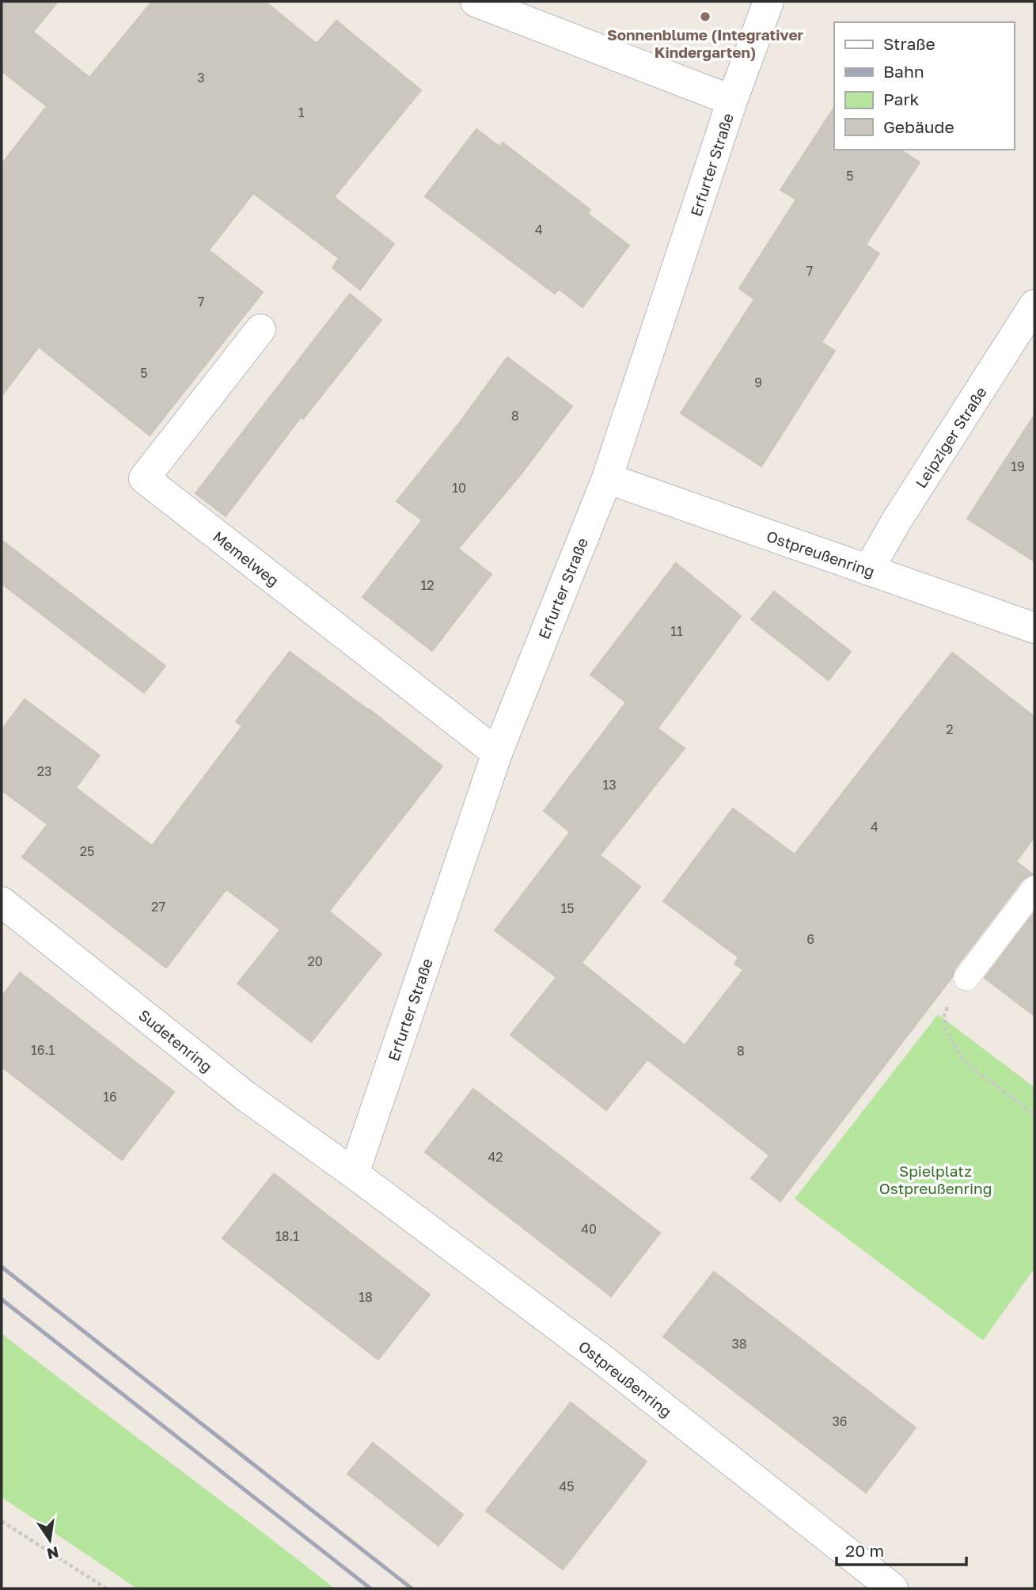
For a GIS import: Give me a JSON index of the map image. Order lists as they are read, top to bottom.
{
  "streets": {
    "street": [
      "Erfurter Straße",
      "Leipziger Straße",
      "Ostpreußenring",
      "Memelweg",
      "Sudetenring"
    ]
  },
  "crossings": [
    ["Erfurter Straße", "Ostpreußenring"],
    ["Erfurter Straße", "Memelweg"],
    ["Erfurter Straße", "Sudetenring"],
    ["Leipziger Straße", "Ostpreußenring"],
    ["Ostpreußenring", "Sudetenring"]
  ],
  "parks": ["Spielplatz Ostpreußenring"],
  "places": ["Sonnenblume (Integrativer Kindergarten)"],
  "house_numbers": [
    "3",
    "1",
    "5",
    "4",
    "7",
    "7",
    "5",
    "9",
    "8",
    "19",
    "10",
    "12",
    "11",
    "2",
    "23",
    "13",
    "4",
    "25",
    "27",
    "15",
    "6",
    "20",
    "16.1",
    "8",
    "16",
    "42",
    "40",
    "18.1",
    "18",
    "38",
    "36",
    "45"
  ],
  "legend": [
    "Straße",
    "Bahn",
    "Park",
    "Gebäude"
  ],
  "scale_bar": "20 m",
  "north": "bottom"
}
